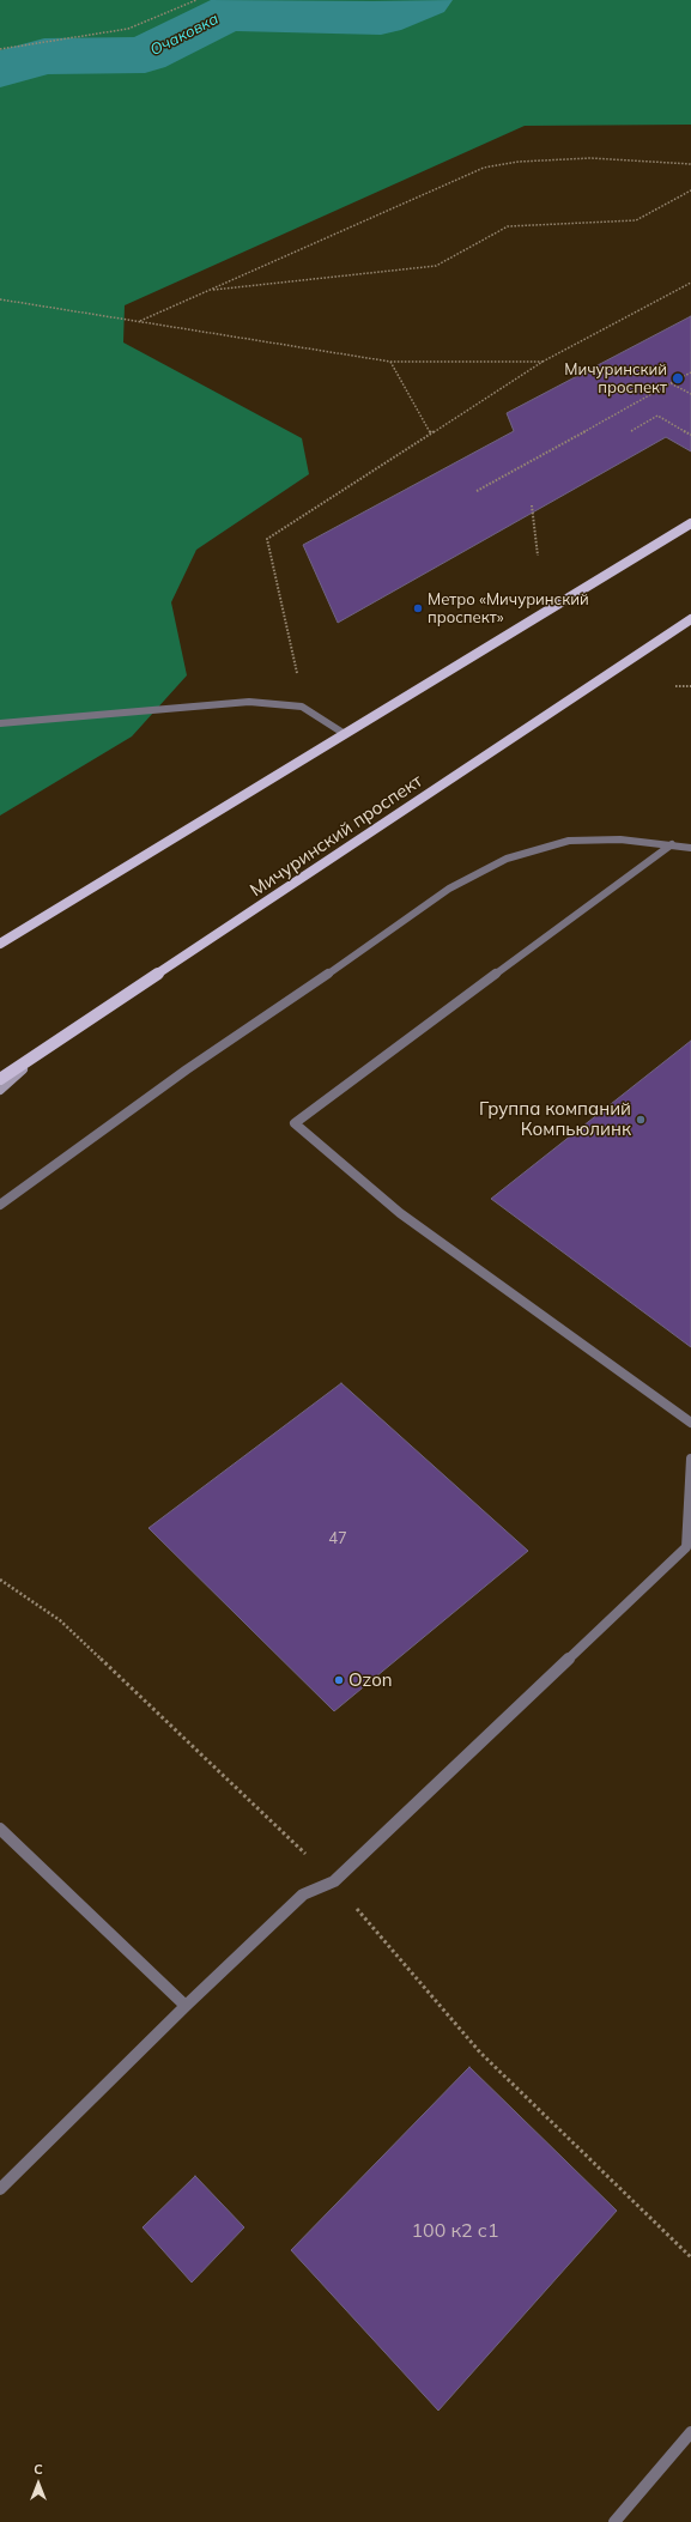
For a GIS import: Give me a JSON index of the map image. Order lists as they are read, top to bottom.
{
  "streets": {
    "main road": ["Мичуринский проспект"]
  },
  "water": ["Очаковка"],
  "places": [
    "Мичуринский проспект",
    "Метро «Мичуринский проспект»",
    "Группа компаний Компьюлинк",
    "Ozon"
  ],
  "house_numbers": ["47", "100 к2 с1"],
  "north": "top"
}
